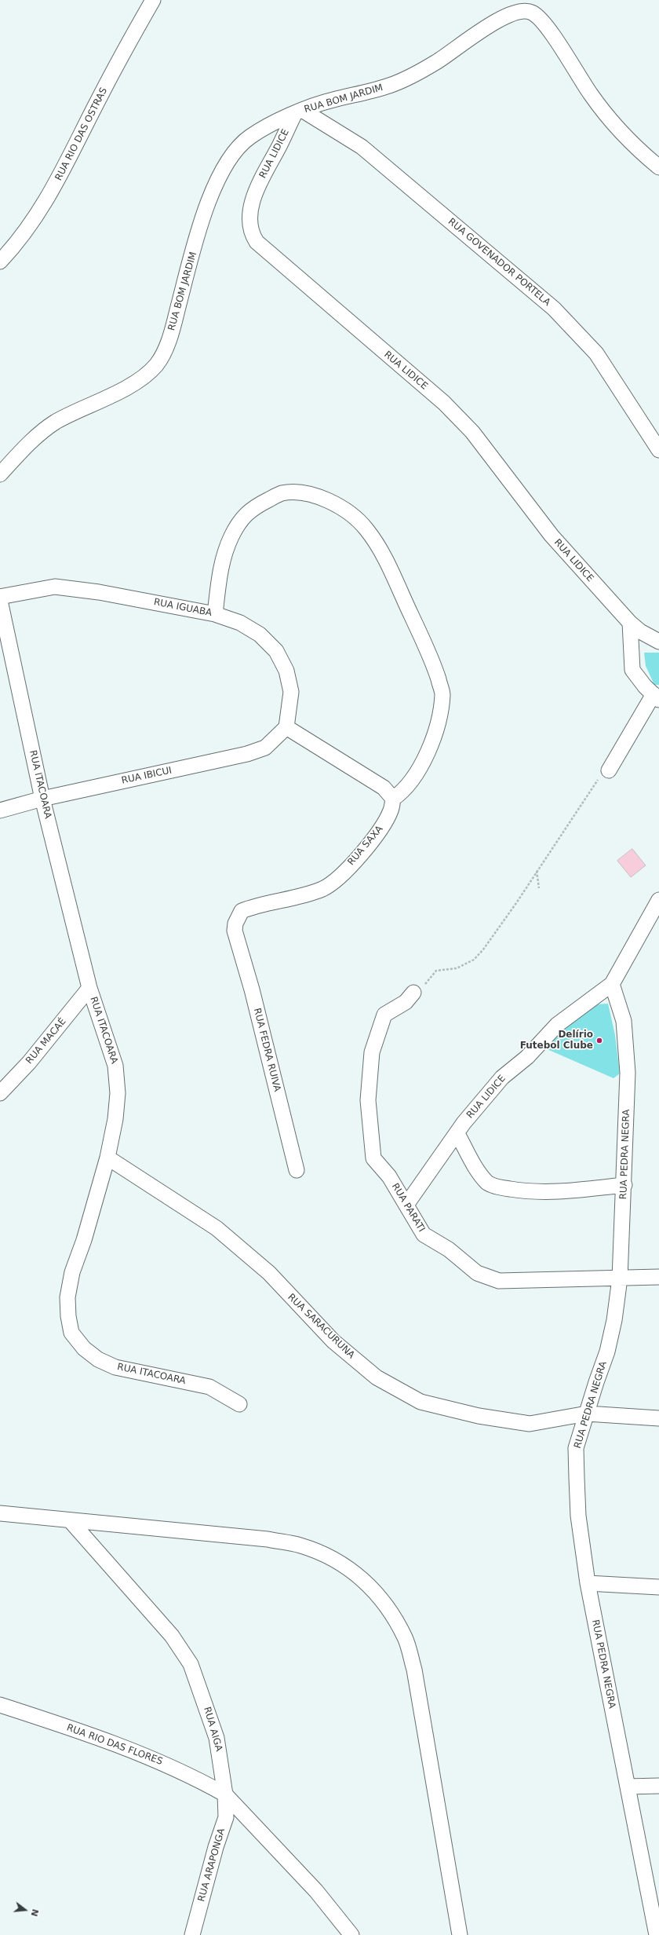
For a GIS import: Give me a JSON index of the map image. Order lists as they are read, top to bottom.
{
  "streets": {
    "street": [
      "RUA BOM JARDIM",
      "RUA RIO DAS OSTRAS",
      "RUA LIDICE",
      "RUA GOVENADOR PORTELA",
      "RUA IGUABA",
      "RUA IBICUI",
      "RUA ITACOARA",
      "RUA SAXA",
      "RUA MACAÉ",
      "RUA FEDRA RUIVA",
      "RUA PEDRA NEGRA",
      "RUA PARATI",
      "RUA SARACURUNA",
      "RUA AIGA",
      "RUA RIO DAS FLORES",
      "RUA ARAPONGA"
    ]
  },
  "crossings": [
    ["RUA BOM JARDIM", "RUA LIDICE"],
    ["RUA BOM JARDIM", "RUA GOVENADOR PORTELA"],
    ["RUA LIDICE", "RUA GOVENADOR PORTELA"],
    ["RUA LIDICE", "RUA PEDRA NEGRA"],
    ["RUA LIDICE", "RUA PARATI"],
    ["RUA IGUABA", "RUA IBICUI"],
    ["RUA IBICUI", "RUA ITACOARA"],
    ["RUA ITACOARA", "RUA MACAÉ"],
    ["RUA ITACOARA", "RUA SARACURUNA"],
    ["RUA SAXA", "RUA FEDRA RUIVA"],
    ["RUA PEDRA NEGRA", "RUA PARATI"],
    ["RUA PEDRA NEGRA", "RUA SARACURUNA"],
    ["RUA AIGA", "RUA RIO DAS FLORES"],
    ["RUA AIGA", "RUA ARAPONGA"],
    ["RUA RIO DAS FLORES", "RUA ARAPONGA"]
  ],
  "places": ["Delírio Futebol Clube"],
  "north": "right"
}
